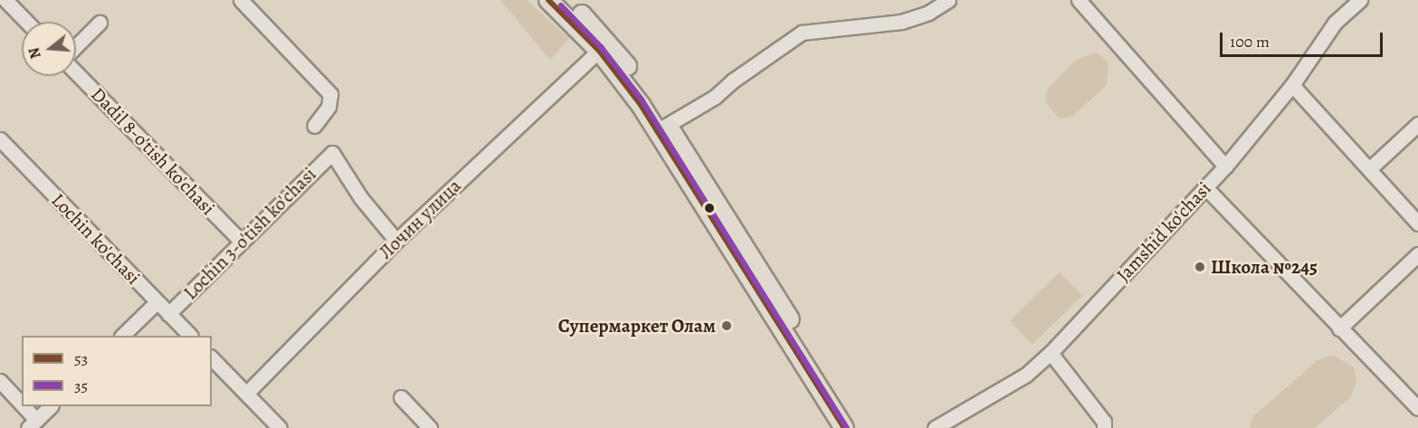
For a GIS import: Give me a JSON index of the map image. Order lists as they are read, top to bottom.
{
  "streets": {
    "street": [
      "Dadil 8-o'tish ko'chasi",
      "Лочин улица",
      "Jamshid ko'chasi",
      "Lochin 3-o'tish ko'chasi",
      "Lochin ko'chasi"
    ]
  },
  "crossings": [
    ["Dadil 8-o'tish ko'chasi", "Lochin 3-o'tish ko'chasi"],
    ["Лочин улица", "Lochin 3-o'tish ko'chasi"],
    ["Lochin 3-o'tish ko'chasi", "Lochin ko'chasi"]
  ],
  "places": ["Школа №245", "Супермаркет Олам"],
  "lines": ["transit line 53", "transit line 35"],
  "legend": ["53", "35"],
  "scale_bar": "100 m",
  "north": "left"
}
